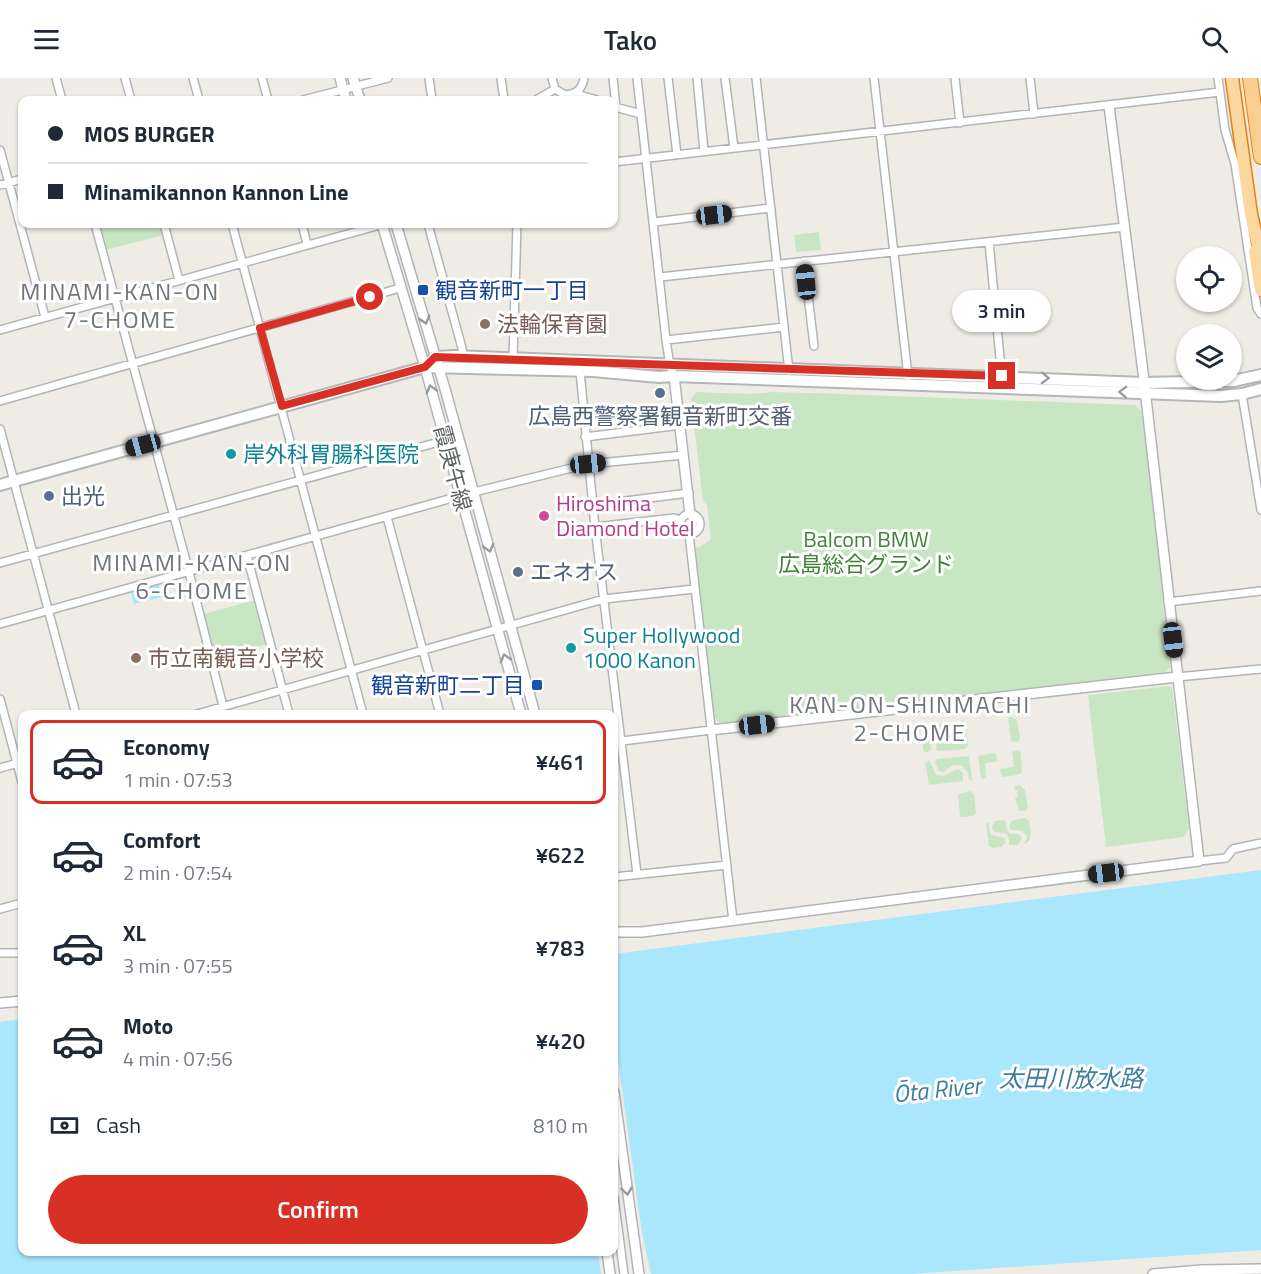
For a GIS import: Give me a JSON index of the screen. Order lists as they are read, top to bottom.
{
  "streets": {
    "street": ["霞庚午線"]
  },
  "districts": ["MINAMI-KAN-ON 7-CHOME", "MINAMI-KAN-ON 6-CHOME", "KAN-ON-SHINMACHI 2-CHOME"],
  "water": ["太田川放水路", "Ōta River"],
  "parks": ["Balcom BMW 広島総合グランド"],
  "places": {
    "transit": ["観音新町一丁目", "観音新町二丁目"],
    "other": [
      "法輪保育園",
      "広島西警察署観音新町交番",
      "岸外科胃腸科医院",
      "出光",
      "Hiroshima Diamond Hotel",
      "エネオス",
      "Super Hollywood 1000 Kanon",
      "市立南観音小学校"
    ]
  },
  "page": {
    "header": "Tako",
    "banner": ["MOS BURGER", "Minamikannon Kannon Line"],
    "bubble": "3 min",
    "list": [
      {
        "name": "Economy",
        "note": "1 min · 07:53",
        "value": "¥461"
      },
      {
        "name": "Comfort",
        "note": "2 min · 07:54",
        "value": "¥622"
      },
      {
        "name": "XL",
        "note": "3 min · 07:55",
        "value": "¥783"
      },
      {
        "name": "Moto",
        "note": "4 min · 07:56",
        "value": "¥420"
      }
    ],
    "pay": ["Cash", "810 m"],
    "buttons": "Confirm"
  }
}
